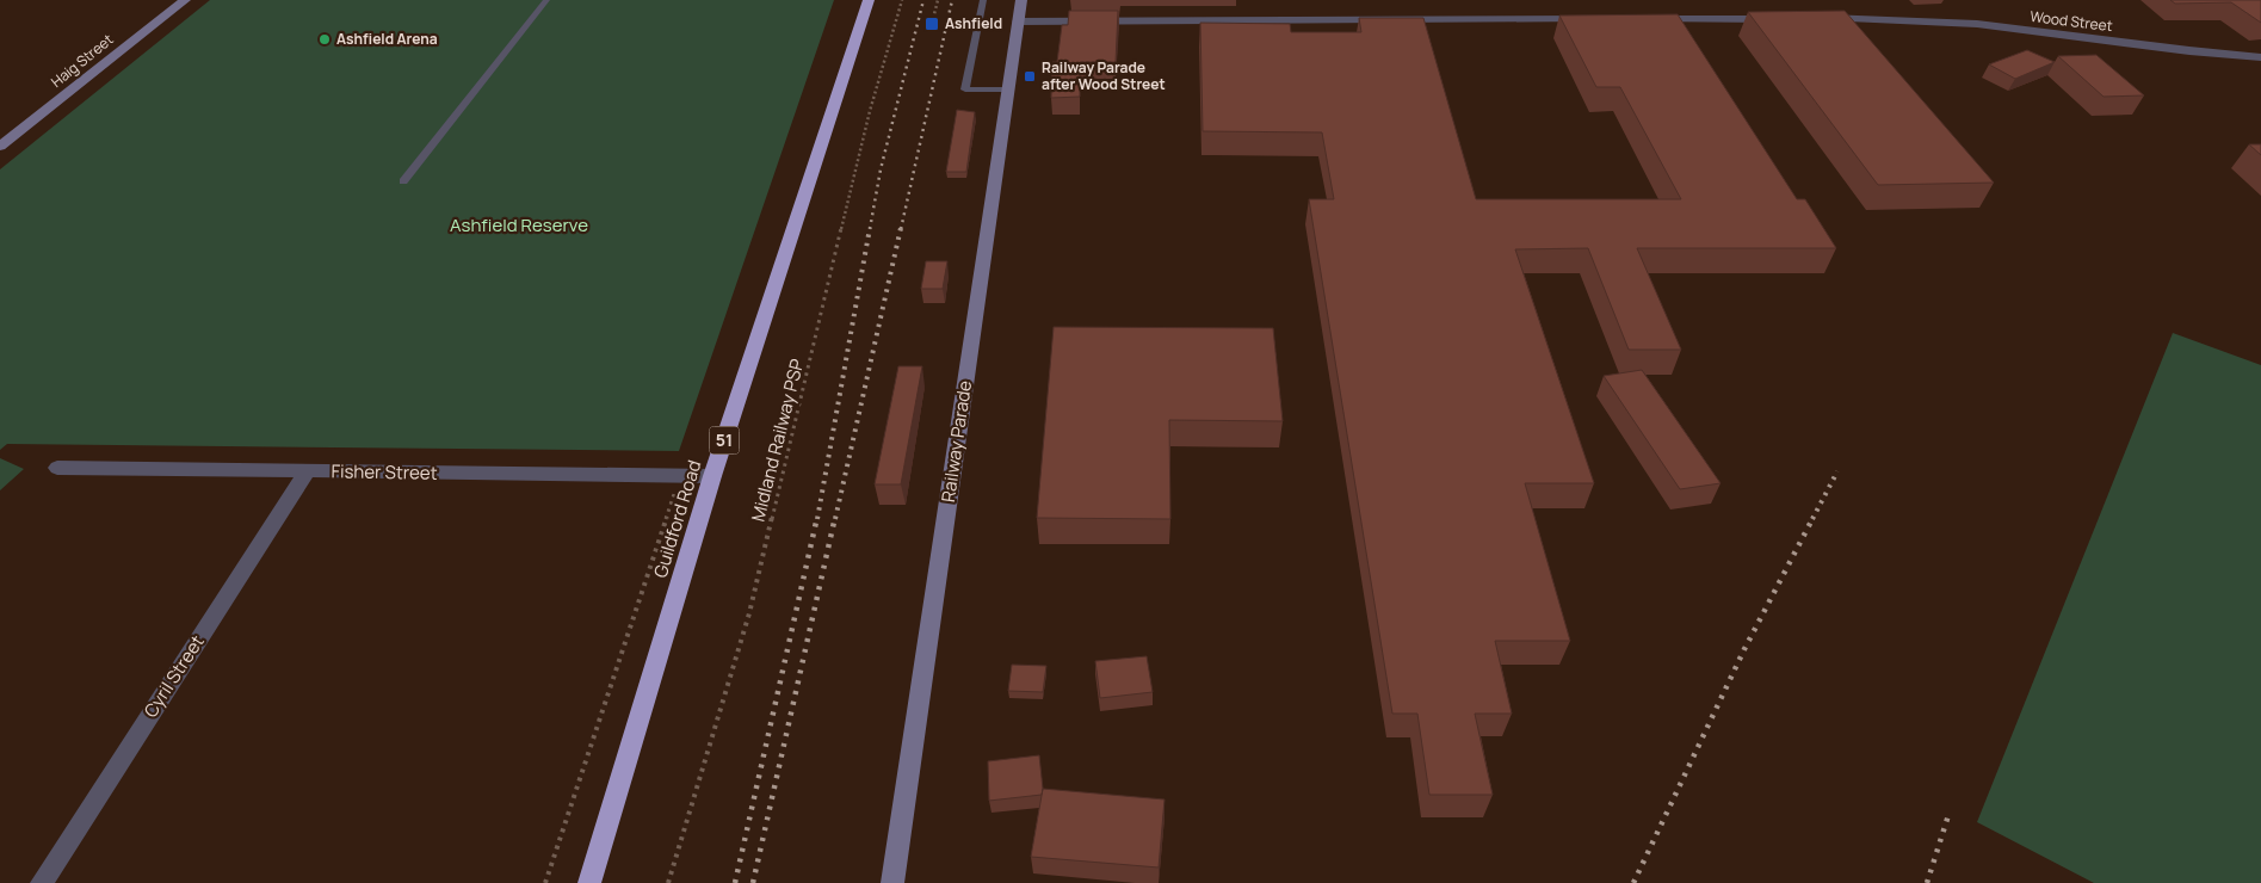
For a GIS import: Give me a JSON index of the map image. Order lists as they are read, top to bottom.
{
  "streets": {
    "highway": ["51", "Guildford Road"],
    "street": [
      "Wood Street",
      "Haig Street",
      "Railway Parade",
      "Fisher Street",
      "Cyril Street"
    ],
    "path": ["Midland Railway PSP"]
  },
  "crossings": [
    ["Fisher Street", "Guildford Road"],
    ["Fisher Street", "Cyril Street"]
  ],
  "parks": ["Ashfield Reserve"],
  "places": {
    "transit": ["Ashfield", "Railway Parade after Wood Street"],
    "other": ["Ashfield Arena"]
  }
}
